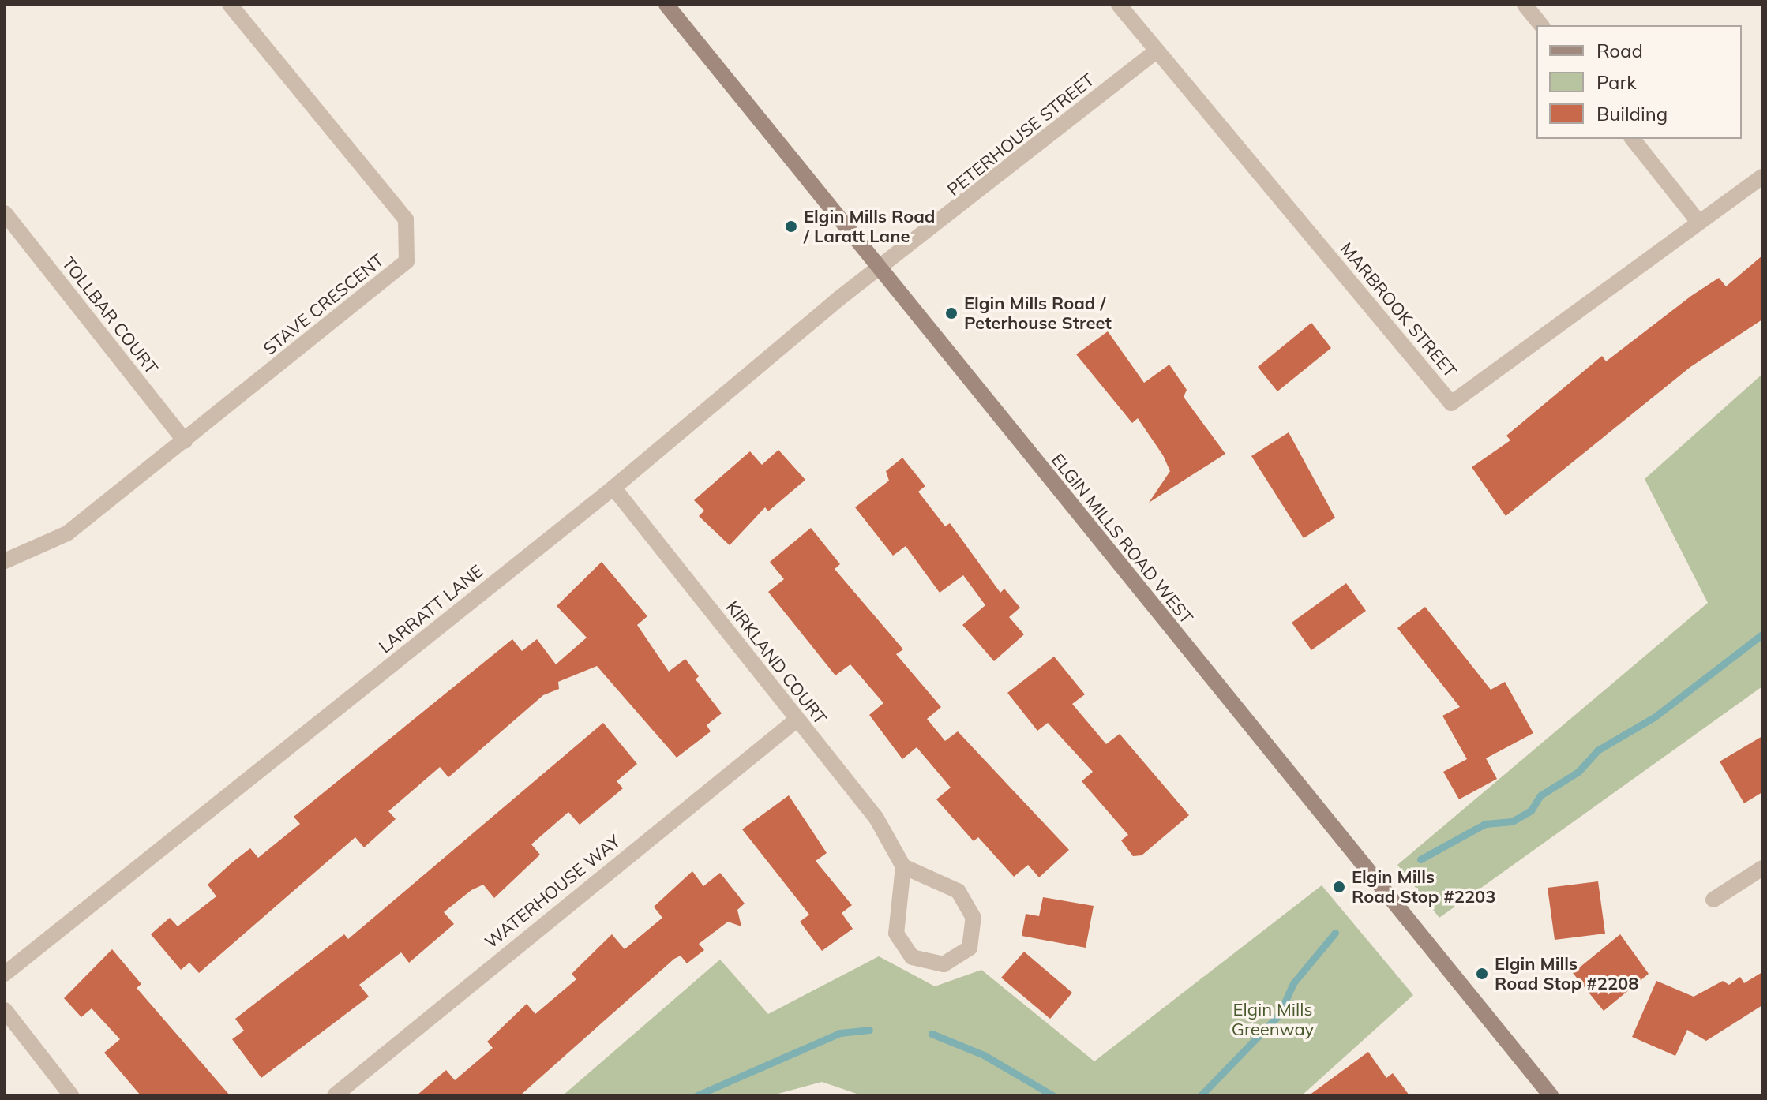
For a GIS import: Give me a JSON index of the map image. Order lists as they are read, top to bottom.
{
  "streets": {
    "main road": ["ELGIN MILLS ROAD WEST"],
    "street": [
      "PETERHOUSE STREET",
      "STAVE CRESCENT",
      "MARBROOK STREET",
      "TOLLBAR COURT",
      "LARRATT LANE",
      "KIRKLAND COURT",
      "WATERHOUSE WAY"
    ]
  },
  "crossings": [
    ["PETERHOUSE STREET", "MARBROOK STREET"],
    ["PETERHOUSE STREET", "ELGIN MILLS ROAD WEST"],
    ["PETERHOUSE STREET", "LARRATT LANE"],
    ["STAVE CRESCENT", "TOLLBAR COURT"],
    ["ELGIN MILLS ROAD WEST", "LARRATT LANE"],
    ["LARRATT LANE", "KIRKLAND COURT"],
    ["KIRKLAND COURT", "WATERHOUSE WAY"]
  ],
  "parks": ["Elgin Mills Greenway"],
  "places": [
    "Elgin Mills Road / Laratt Lane",
    "Elgin Mills Road / Peterhouse Street",
    "Elgin Mills Road Stop #2203",
    "Elgin Mills Road Stop #2208"
  ],
  "legend": ["Road", "Park", "Building"]
}
